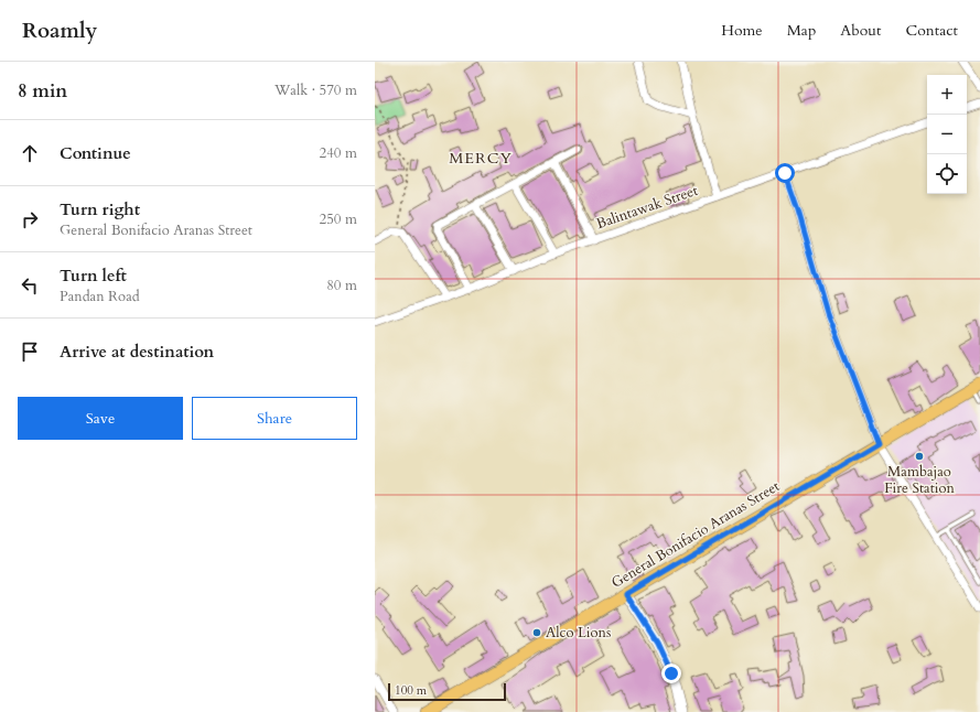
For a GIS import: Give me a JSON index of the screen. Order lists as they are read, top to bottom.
{
  "streets": {
    "main road": ["General Bonifacio Aranas Street"],
    "street": ["Balintawak Street"]
  },
  "districts": ["MERCY"],
  "places": ["Mambajao Fire Station", "Alco Lions"],
  "scale_bar": "100 m",
  "page": {
    "header": "Roamly",
    "nav": [
      "Home",
      "Map",
      "About",
      "Contact"
    ],
    "heading": ["8 min", "Walk · 570 m"],
    "map_buttons": ["+", "−"],
    "list": [
      ["Continue", "240 m"],
      ["Turn right", "General Bonifacio Aranas Street", "250 m"],
      ["Turn left", "Pandan Road", "80 m"],
      "Arrive at destination"
    ],
    "buttons": ["Save", "Share"],
    "scale": "100 m"
  }
}
